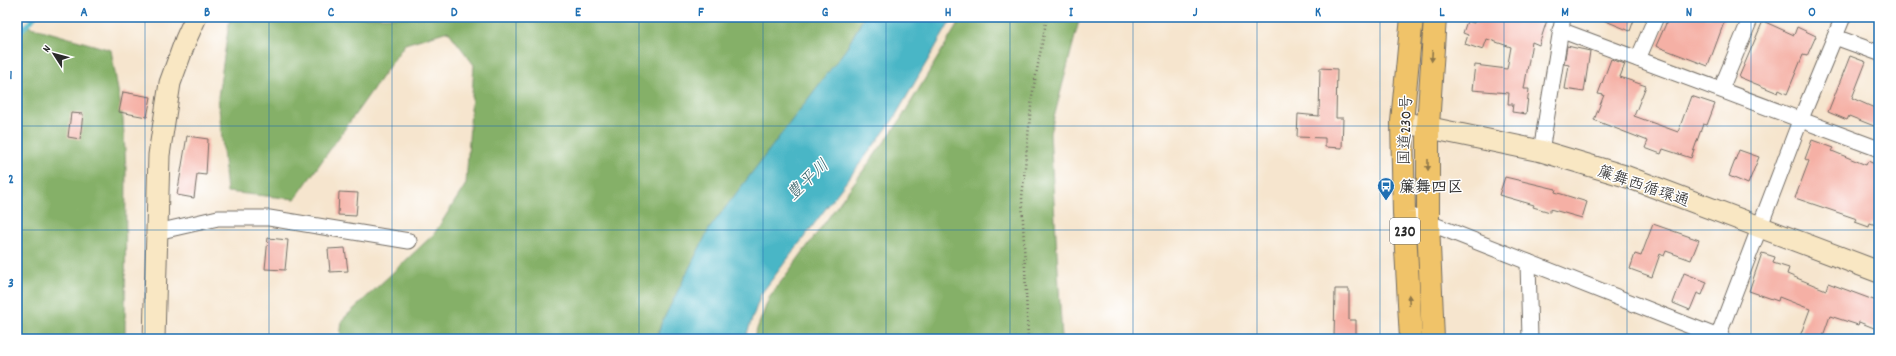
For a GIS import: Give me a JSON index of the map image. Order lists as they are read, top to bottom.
{
  "streets": {
    "highway": ["国道230号", "230"],
    "street": ["簾舞西循環通"]
  },
  "crossings": [
    ["国道230号", "簾舞西循環通"]
  ],
  "water": ["豊平川"],
  "places": {
    "bus stop": ["簾舞四区"]
  },
  "north": "top left",
  "grid": {
    "columns": [
      "A",
      "B",
      "C",
      "D",
      "E",
      "F",
      "G",
      "H",
      "I",
      "J",
      "K",
      "L",
      "M",
      "N",
      "O"
    ],
    "rows": ["1", "2", "3"]
  }
}
